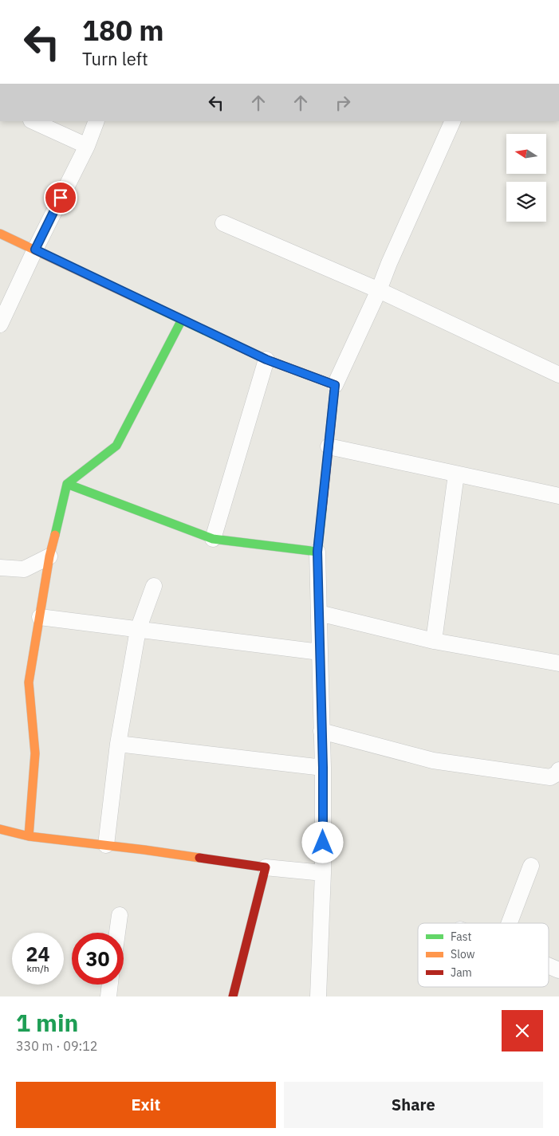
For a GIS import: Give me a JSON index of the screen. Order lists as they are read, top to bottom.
{
  "legend": ["Fast", "Slow", "Jam"],
  "north": "left",
  "page": {
    "turn": ["180 m", "Turn left"],
    "speed": "24 km/h",
    "limit": "30",
    "heading": ["1 min", "330 m · 09:12"],
    "buttons": ["Exit", "Share"]
  }
}
